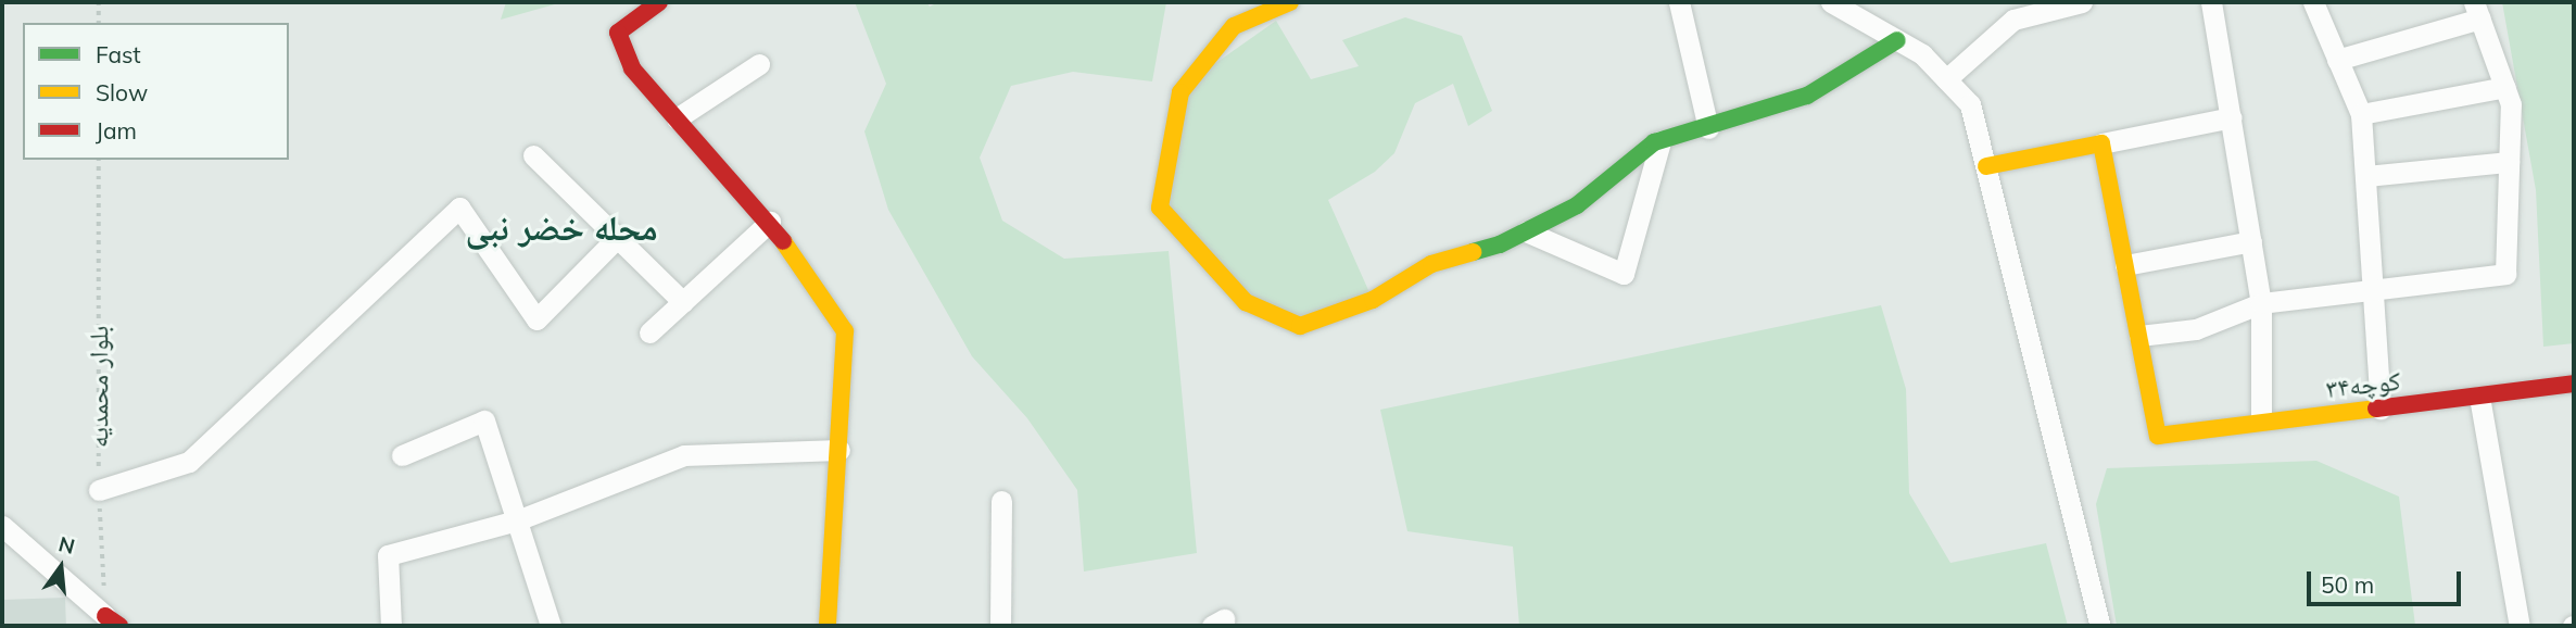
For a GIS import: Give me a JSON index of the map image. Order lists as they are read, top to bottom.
{
  "streets": {
    "street": ["کوچه۳۴"],
    "path": ["بلوار محمدیه"]
  },
  "districts": ["محله خضر نبی"],
  "legend": ["Fast", "Slow", "Jam"],
  "scale_bar": "50 m",
  "north": "top"
}
